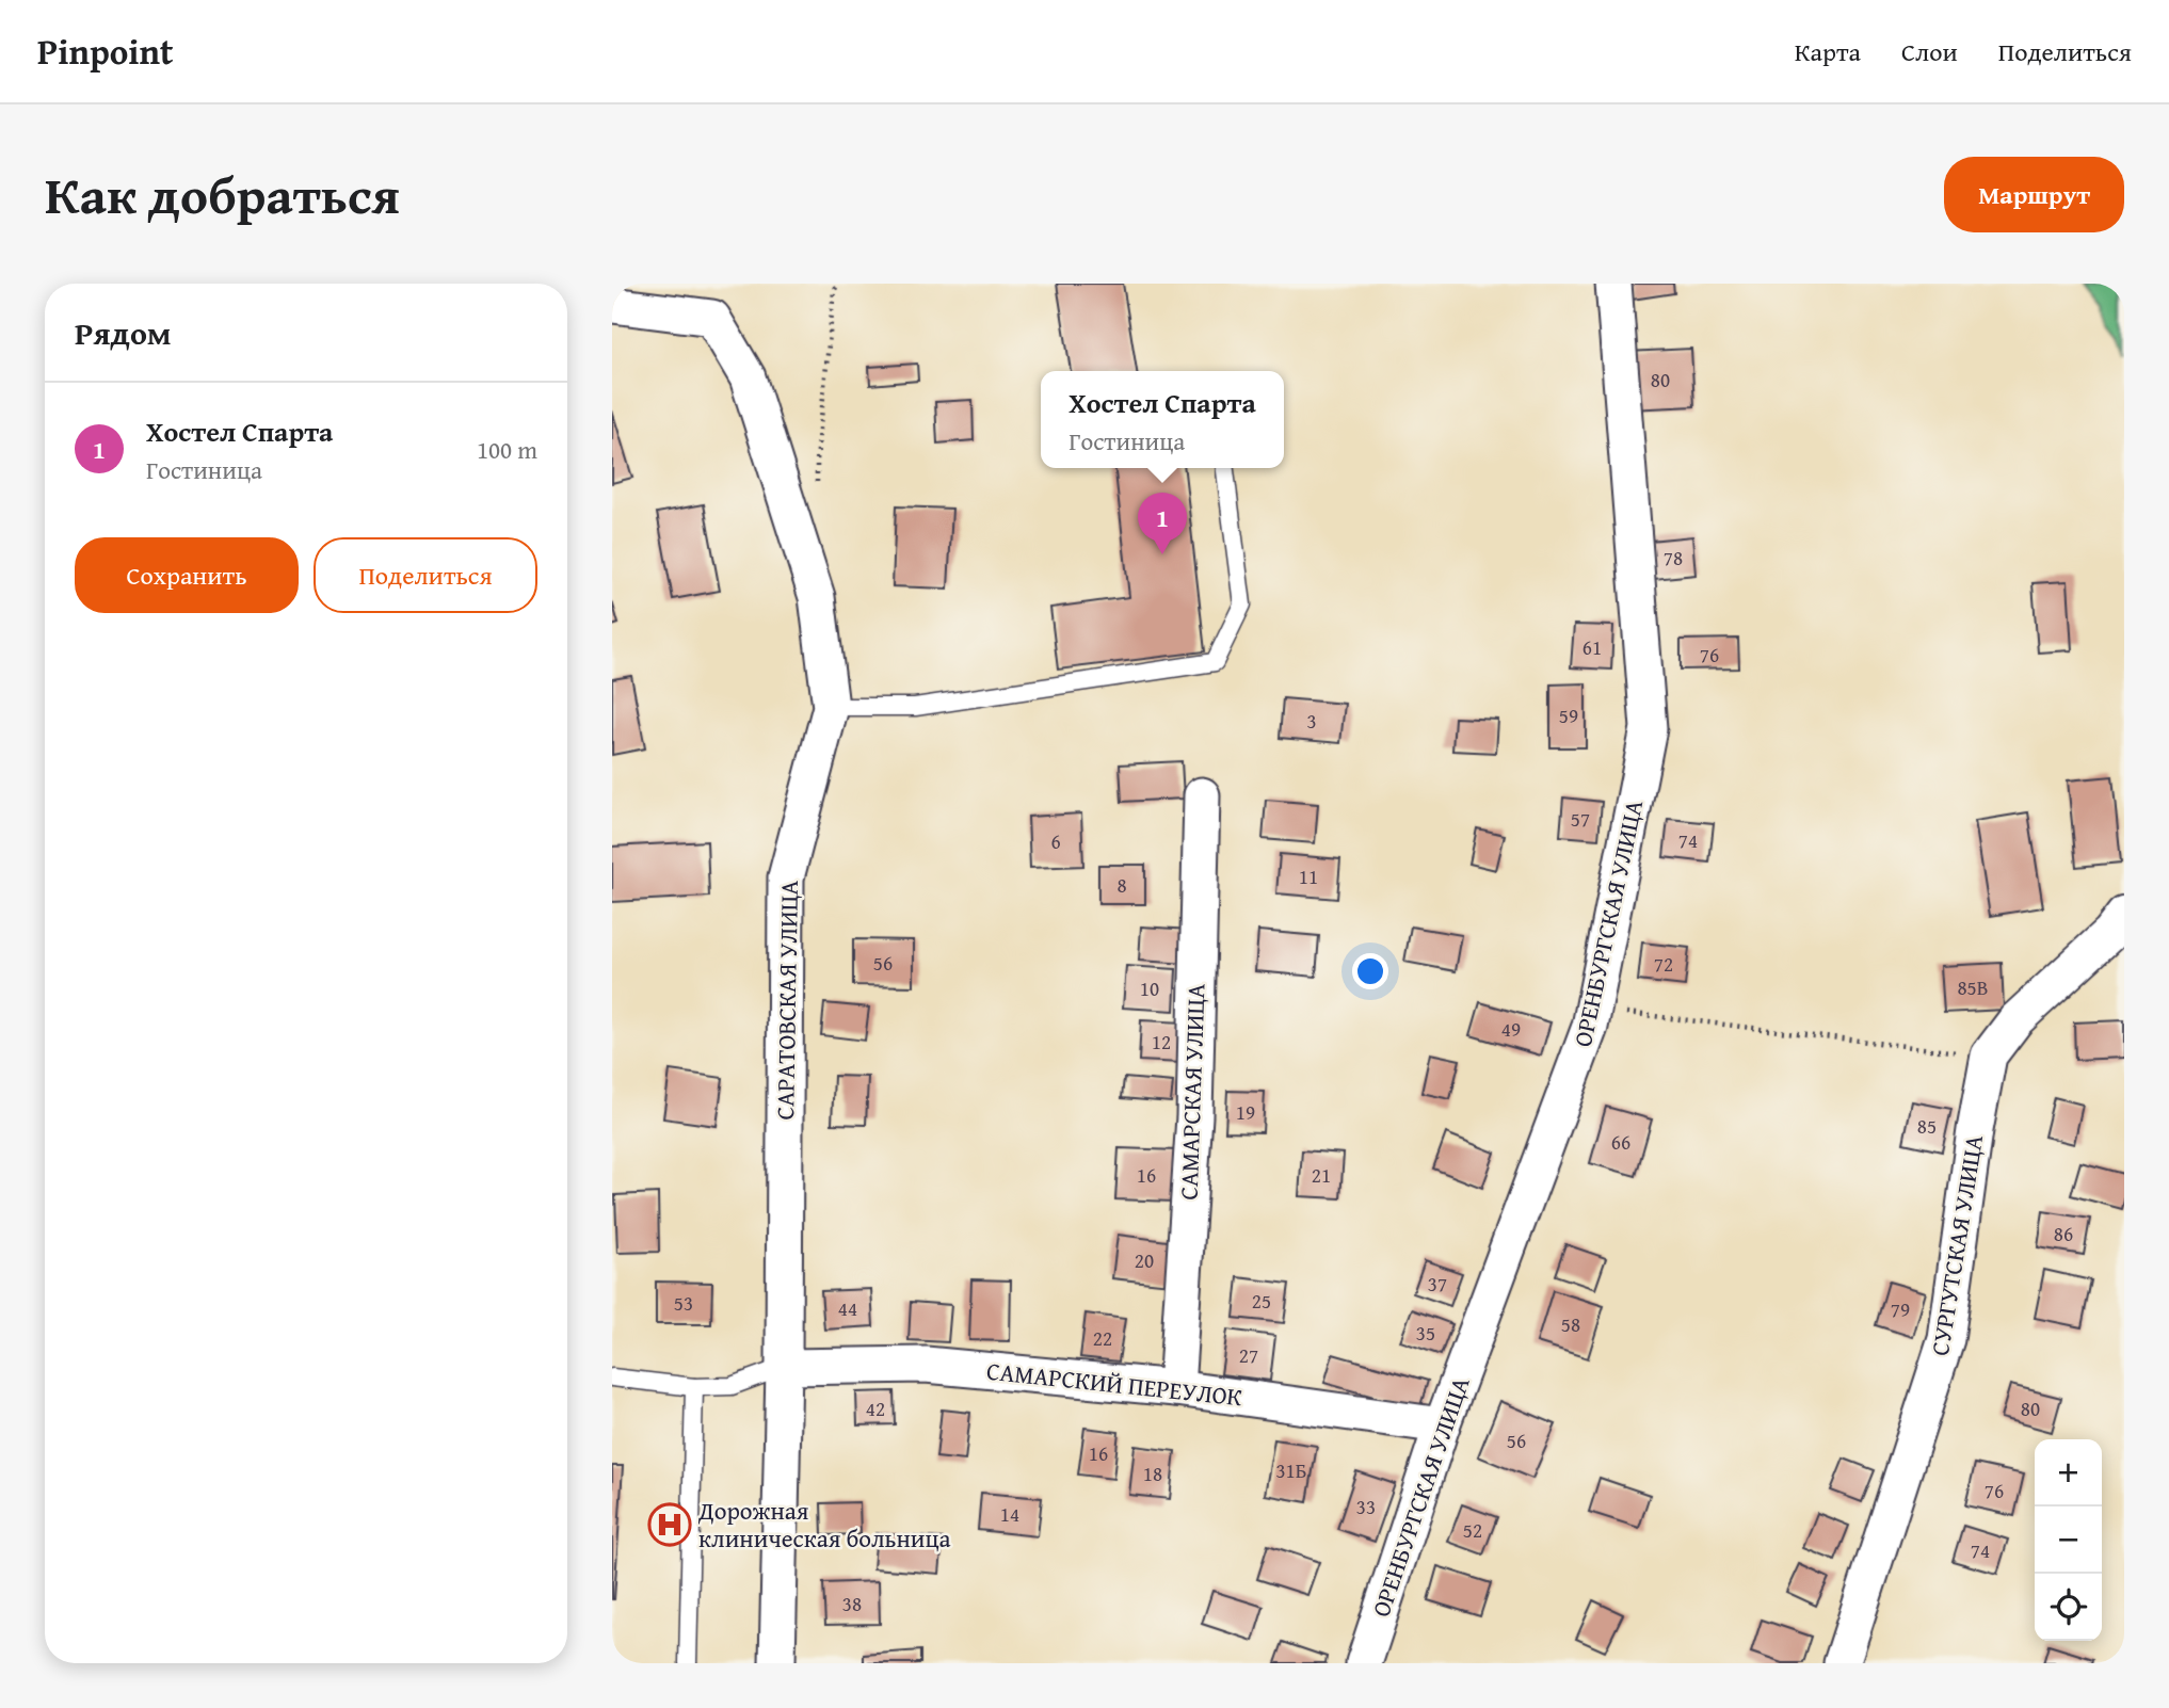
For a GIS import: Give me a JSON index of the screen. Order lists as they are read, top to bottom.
{
  "streets": {
    "street": [
      "ОРЕНБУРГСКАЯ УЛИЦА",
      "САРАТОВСКАЯ УЛИЦА",
      "САМАРСКАЯ УЛИЦА",
      "СУРГУТСКАЯ УЛИЦА",
      "САМАРСКИЙ ПЕРЕУЛОК"
    ]
  },
  "crossings": [
    ["ОРЕНБУРГСКАЯ УЛИЦА", "САМАРСКИЙ ПЕРЕУЛОК"],
    ["САРАТОВСКАЯ УЛИЦА", "САМАРСКИЙ ПЕРЕУЛОК"],
    ["САМАРСКАЯ УЛИЦА", "САМАРСКИЙ ПЕРЕУЛОК"]
  ],
  "places": {
    "hospital": ["Дорожная клиническая больница"]
  },
  "house_numbers": [
    "80",
    "78",
    "61",
    "76",
    "59",
    "3",
    "57",
    "74",
    "6",
    "11",
    "8",
    "56",
    "72",
    "85В",
    "10",
    "49",
    "12",
    "19",
    "85",
    "66",
    "16",
    "21",
    "86",
    "20",
    "37",
    "25",
    "53",
    "44",
    "79",
    "58",
    "35",
    "22",
    "27",
    "42",
    "80",
    "56",
    "16",
    "31Б",
    "18",
    "76",
    "33",
    "14",
    "52",
    "74",
    "38"
  ],
  "page": {
    "header": "Pinpoint",
    "nav": ["Карта", "Слои", "Поделиться"],
    "title": "Как добраться",
    "buttons": [
      "Маршрут",
      ["Сохранить", "Поделиться"]
    ],
    "heading": "Рядом",
    "popup": ["Хостел Спарта", "Гостиница"],
    "list": [
      {
        "mark": "1",
        "name": "Хостел Спарта",
        "note": "Гостиница",
        "value": "100 m"
      }
    ],
    "pins": "1",
    "map_buttons": ["+", "−"]
  }
}
